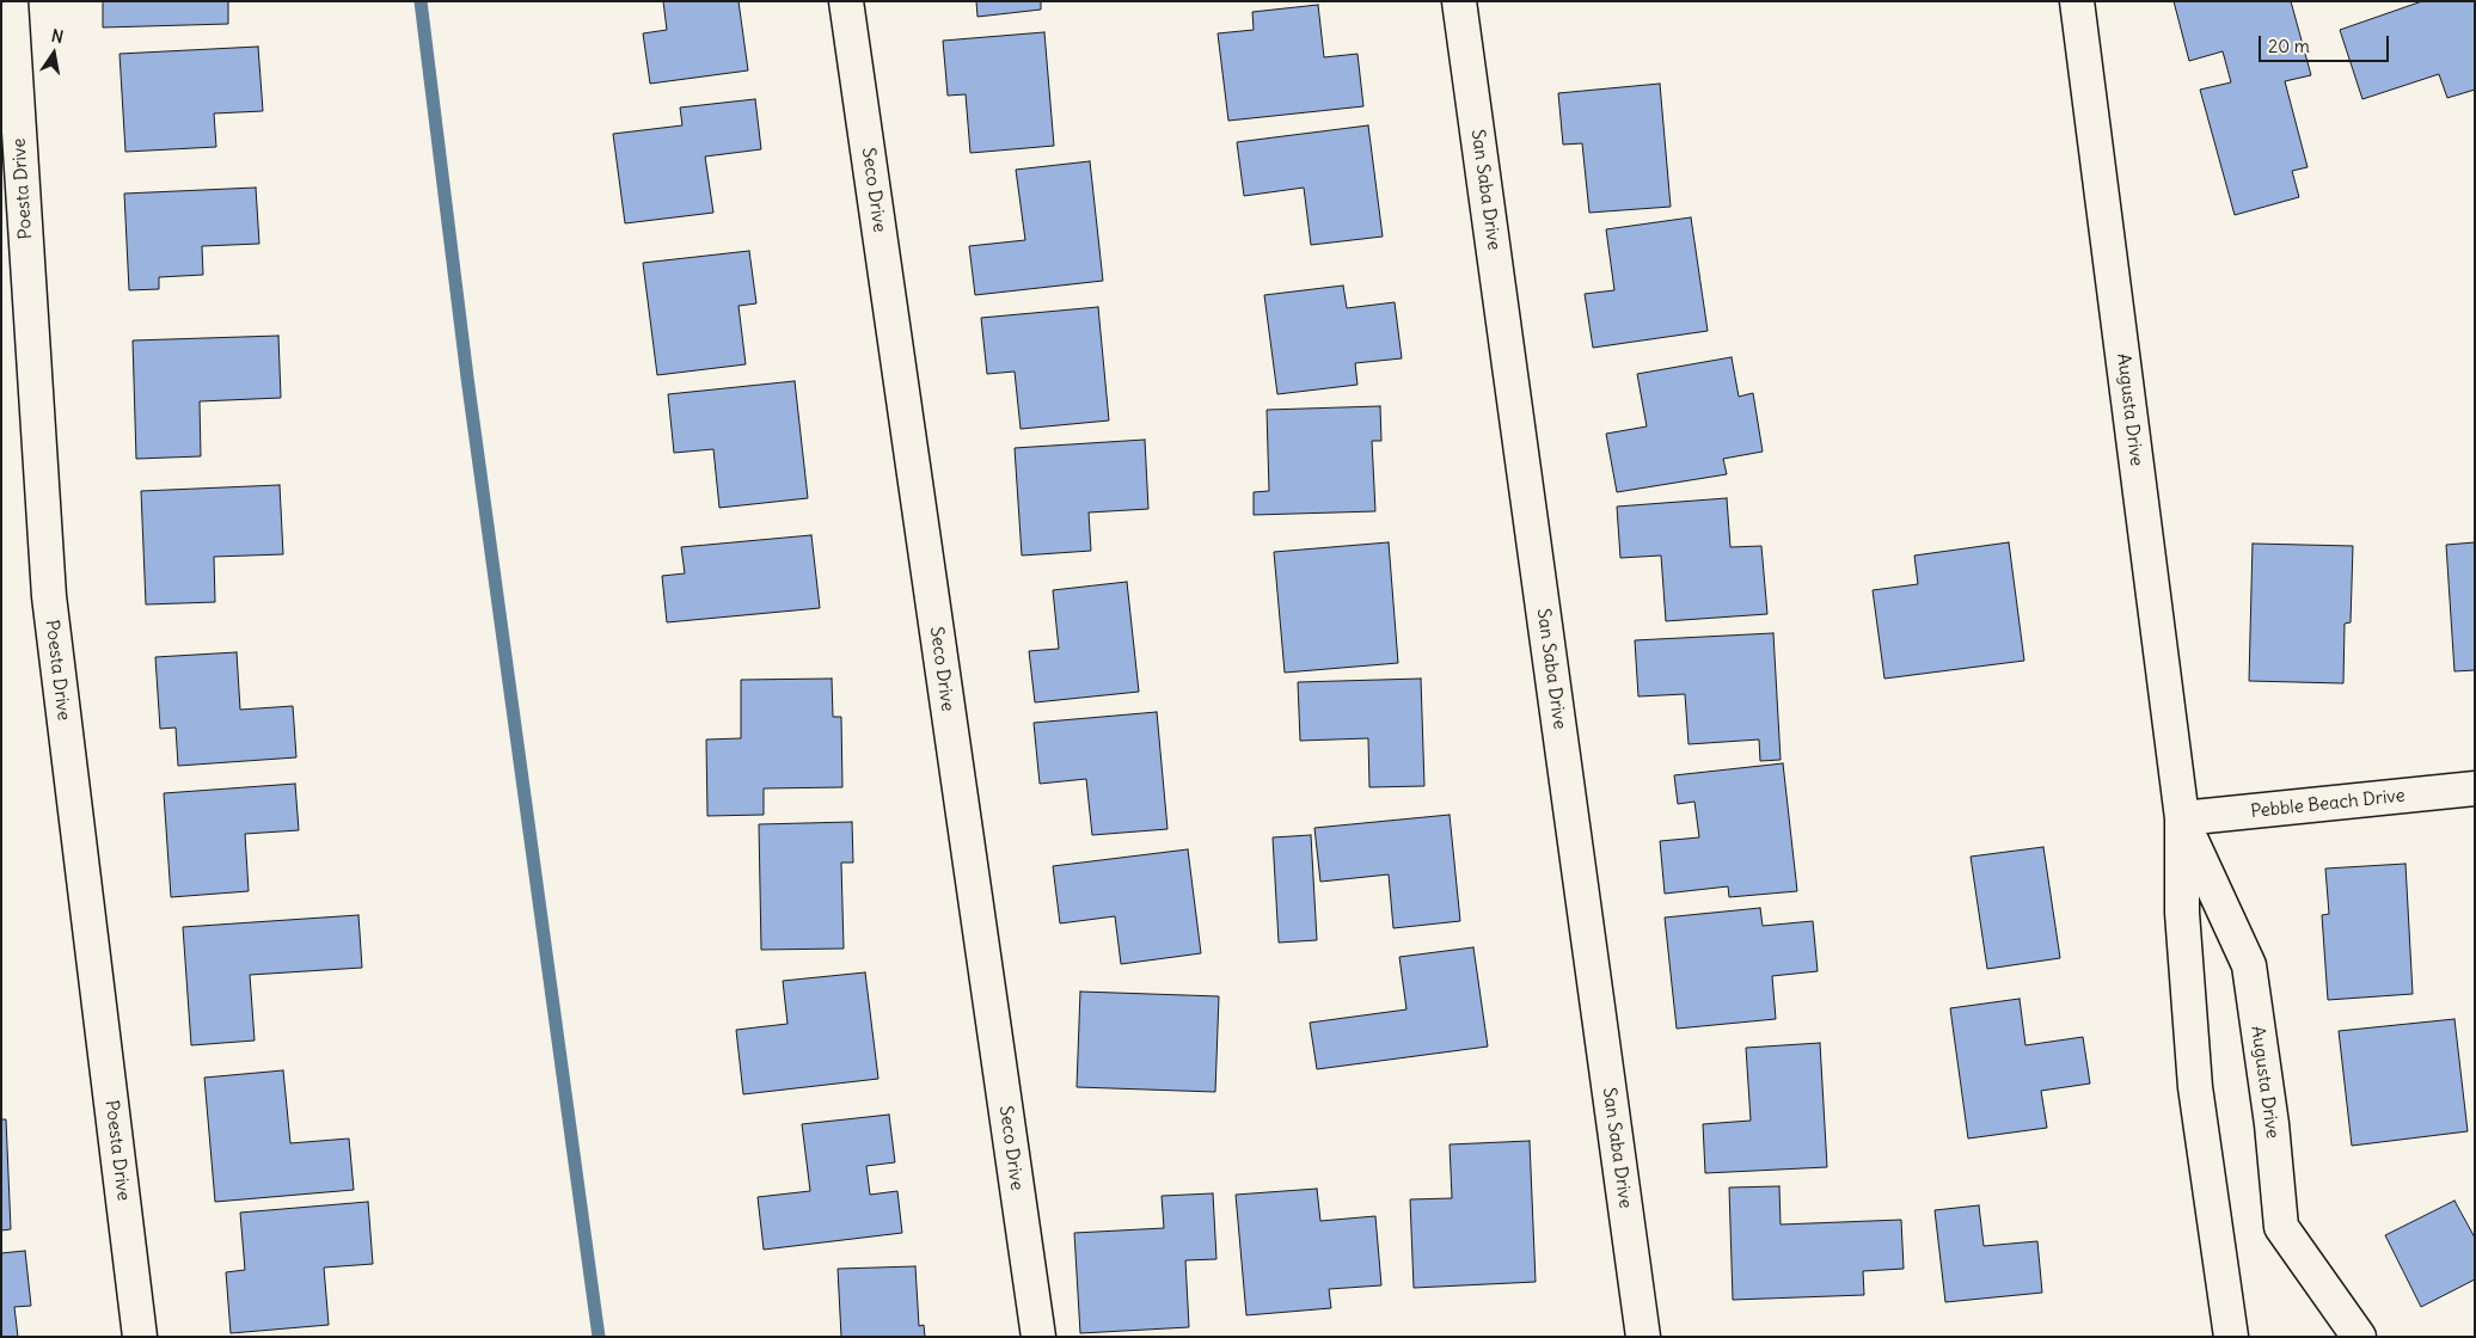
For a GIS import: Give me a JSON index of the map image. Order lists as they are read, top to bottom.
{
  "streets": {
    "street": [
      "Poesta Drive",
      "Seco Drive",
      "San Saba Drive",
      "Augusta Drive",
      "Pebble Beach Drive"
    ]
  },
  "crossings": [
    ["Augusta Drive", "Pebble Beach Drive"]
  ],
  "scale_bar": "20 m",
  "north": "top"
}
